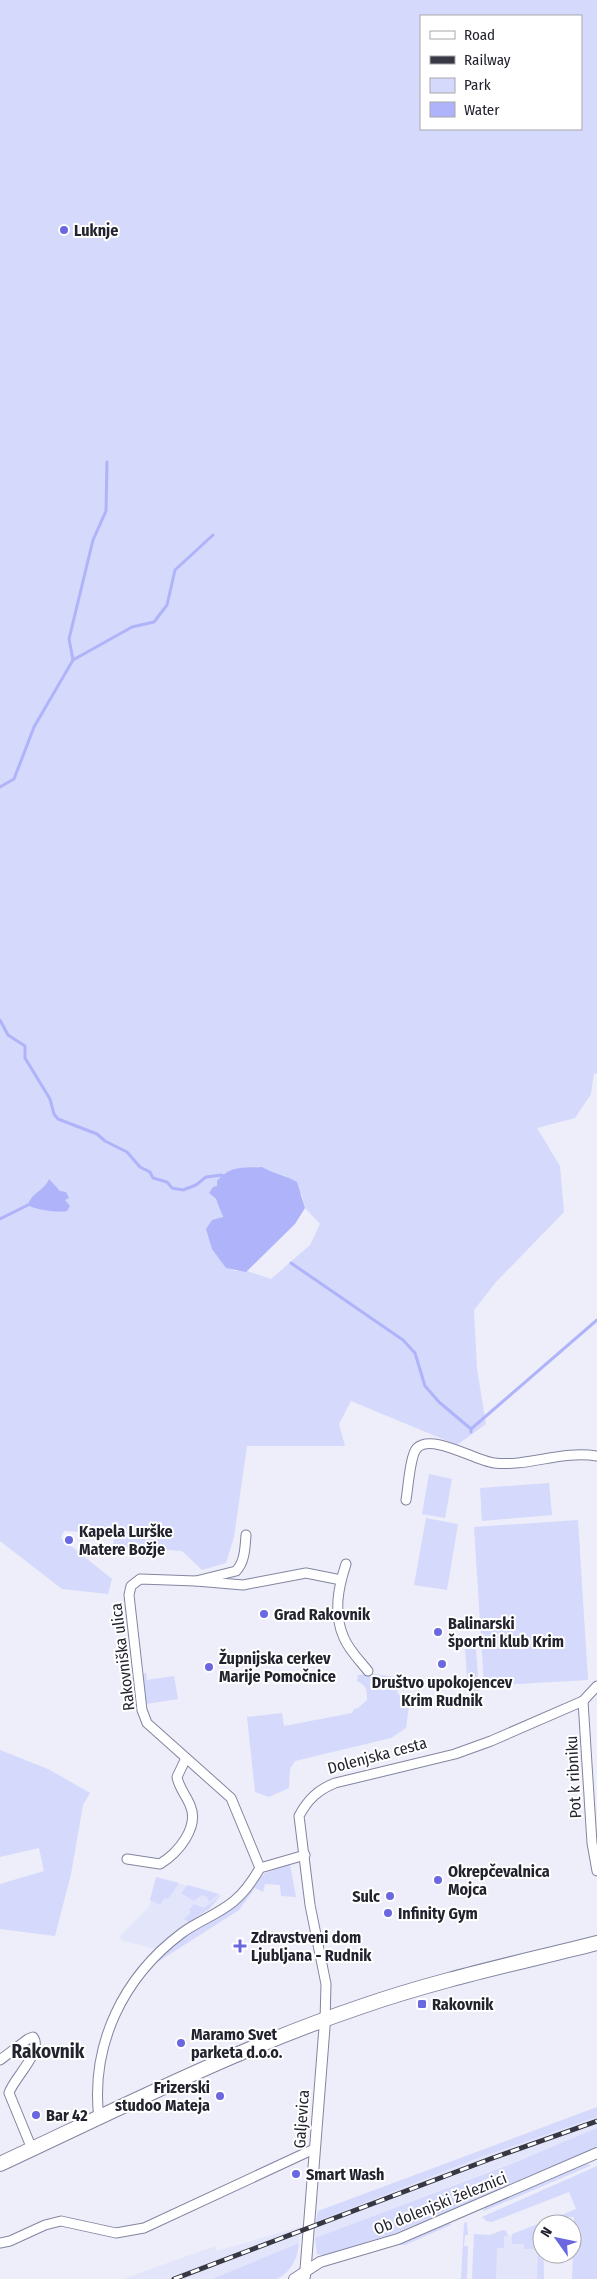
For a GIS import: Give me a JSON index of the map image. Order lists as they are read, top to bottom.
{
  "streets": {
    "street": [
      "Rakovniška ulica",
      "Dolenjska cesta",
      "Pot k ribniku",
      "Galjevica",
      "Ob dolenjski železnici"
    ]
  },
  "crossings": [
    ["Dolenjska cesta", "Pot k ribniku"],
    ["Dolenjska cesta", "Galjevica"],
    ["Galjevica", "Ob dolenjski železnici"]
  ],
  "districts": ["Rakovnik"],
  "places": {
    "other": [
      "Luknje",
      "Kapela Lurške Matere Božje",
      "Grad Rakovnik",
      "Balinarski športni klub Krim",
      "Društvo upokojencev Krim Rudnik",
      "Župnijska cerkev Marije Pomočnice",
      "Okrepčevalnica Mojca",
      "Sulc",
      "Infinity Gym",
      "Maramo Svet parketa d.o.o.",
      "Frizerski studoo Mateja",
      "Bar 42",
      "Smart Wash"
    ],
    "health": ["Zdravstveni dom Ljubljana - Rudnik"],
    "transit": ["Rakovnik"]
  },
  "legend": [
    "Road",
    "Railway",
    "Park",
    "Water"
  ],
  "north": "top left"
}
